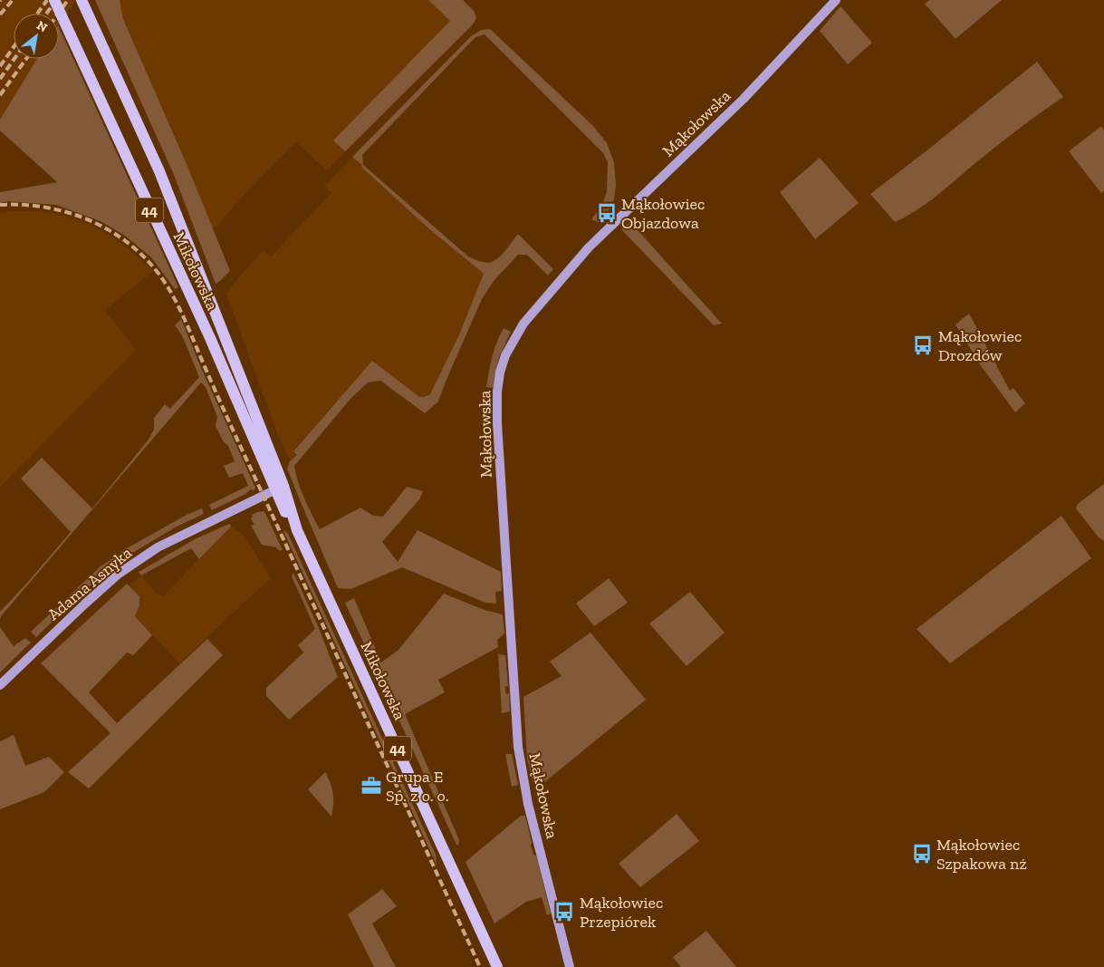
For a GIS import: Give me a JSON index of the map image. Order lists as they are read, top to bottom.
{
  "streets": {
    "main road": ["44", "Mikołowska"],
    "street": ["Mąkołowska", "Adama Asnyka"]
  },
  "crossings": [
    ["Mikołowska", "Adama Asnyka"]
  ],
  "places": {
    "bus stop": [
      "Mąkołowiec Objazdowa",
      "Mąkołowiec Drozdów",
      "Mąkołowiec Szpakowa nż",
      "Mąkołowiec Przepiórek"
    ],
    "office": ["Grupa E Sp. z o. o."]
  },
  "north": "top right"
}
